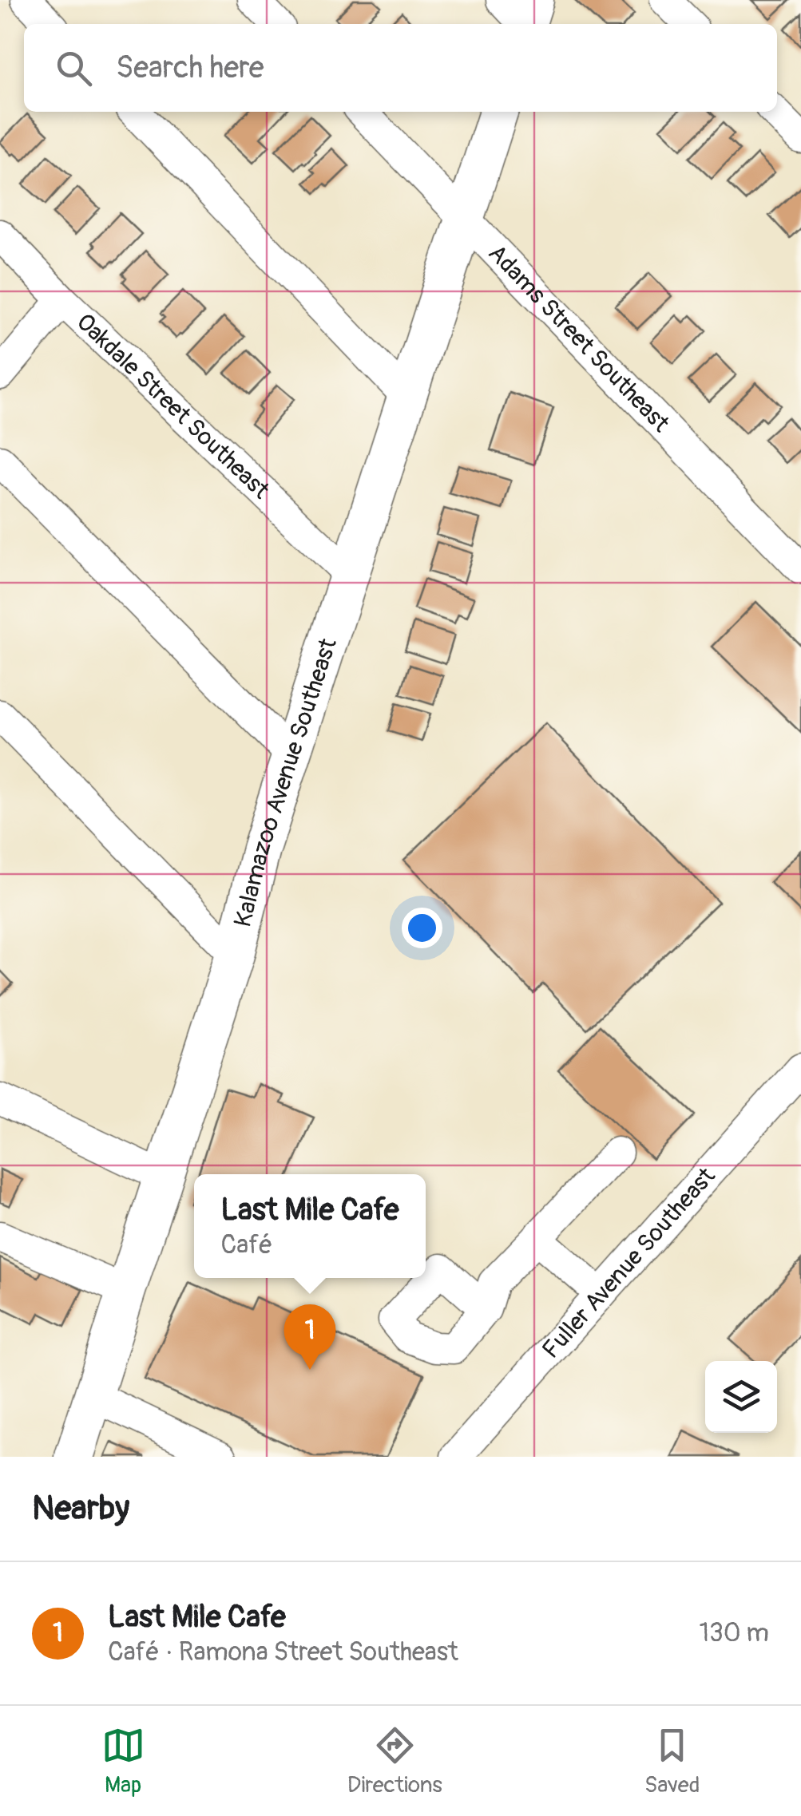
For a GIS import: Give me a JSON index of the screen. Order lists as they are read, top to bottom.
{
  "streets": {
    "main road": ["Kalamazoo Avenue Southeast"],
    "street": ["Adams Street Southeast", "Oakdale Street Southeast", "Fuller Avenue Southeast"]
  },
  "crossings": [
    ["Adams Street Southeast", "Kalamazoo Avenue Southeast"],
    ["Oakdale Street Southeast", "Kalamazoo Avenue Southeast"]
  ],
  "page": {
    "search": "Search here",
    "popup": ["Last Mile Cafe", "Café"],
    "pins": "1",
    "heading": "Nearby",
    "list": [
      {
        "mark": "1",
        "name": "Last Mile Cafe",
        "note": "Café · Ramona Street Southeast",
        "value": "130 m"
      }
    ],
    "nav": ["Map", "Directions", "Saved"]
  }
}
